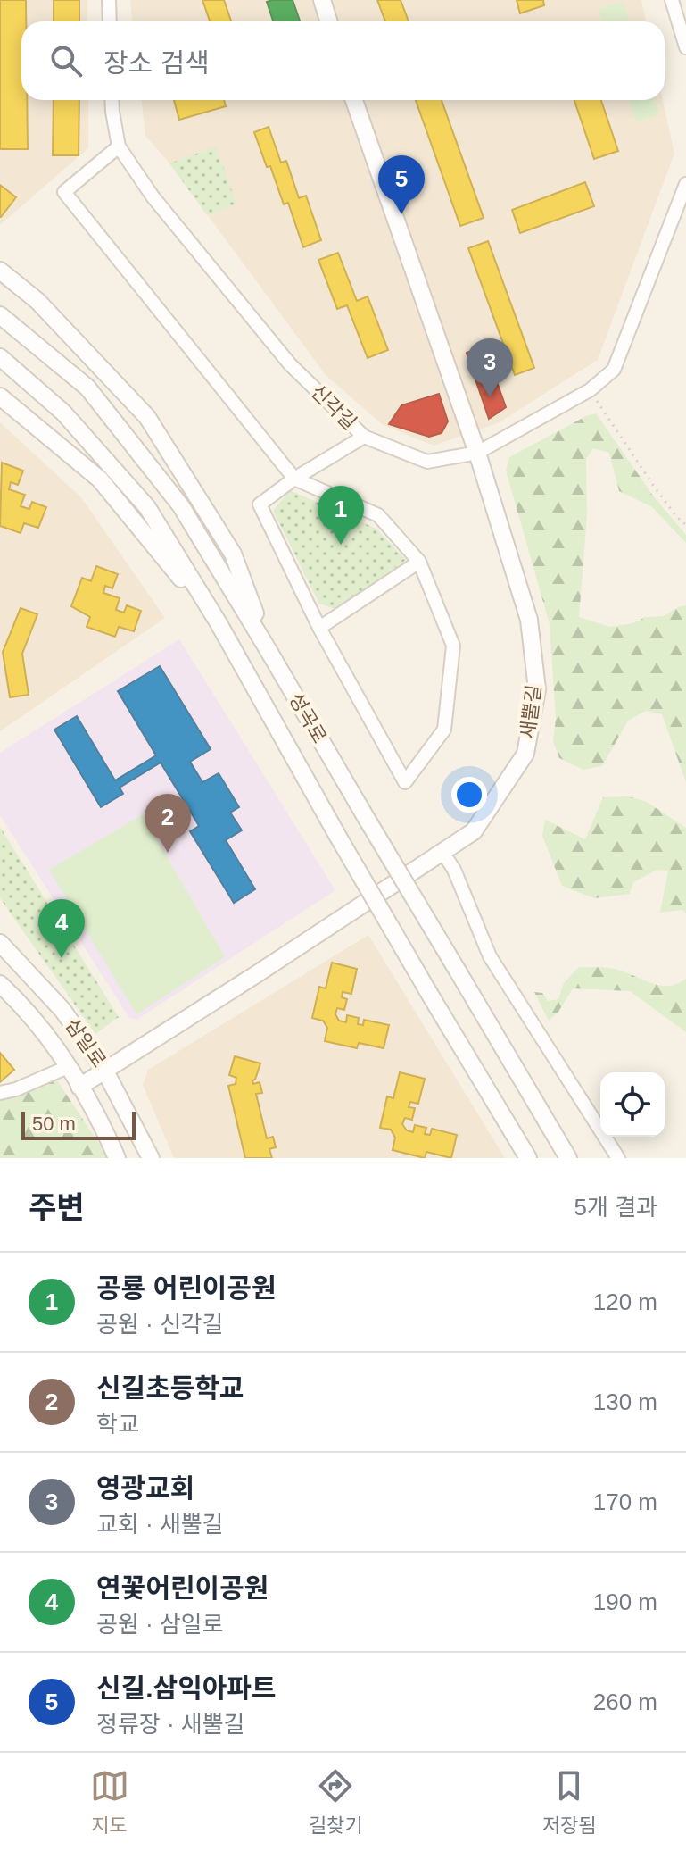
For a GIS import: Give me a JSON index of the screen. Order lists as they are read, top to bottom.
{
  "streets": {
    "main road": ["새뿔길", "성곡로", "삼일로"],
    "street": ["신각길"]
  },
  "crossings": [
    ["신각길", "새뿔길"],
    ["새뿔길", "삼일로"]
  ],
  "scale_bar": "50 m",
  "page": {
    "search": "장소 검색",
    "pins": [
      "5",
      "3",
      "1",
      "2",
      "4"
    ],
    "scale": "50 m",
    "heading": ["주변", "5개 결과"],
    "list": [
      {
        "mark": "1",
        "name": "공룡 어린이공원",
        "note": "공원 · 신각길",
        "value": "120 m"
      },
      {
        "mark": "2",
        "name": "신길초등학교",
        "note": "학교",
        "value": "130 m"
      },
      {
        "mark": "3",
        "name": "영광교회",
        "note": "교회 · 새뿔길",
        "value": "170 m"
      },
      {
        "mark": "4",
        "name": "연꽃어린이공원",
        "note": "공원 · 삼일로",
        "value": "190 m"
      },
      {
        "mark": "5",
        "name": "신길.삼익아파트",
        "note": "정류장 · 새뿔길",
        "value": "260 m"
      }
    ],
    "nav": ["지도", "길찾기", "저장됨"]
  }
}
